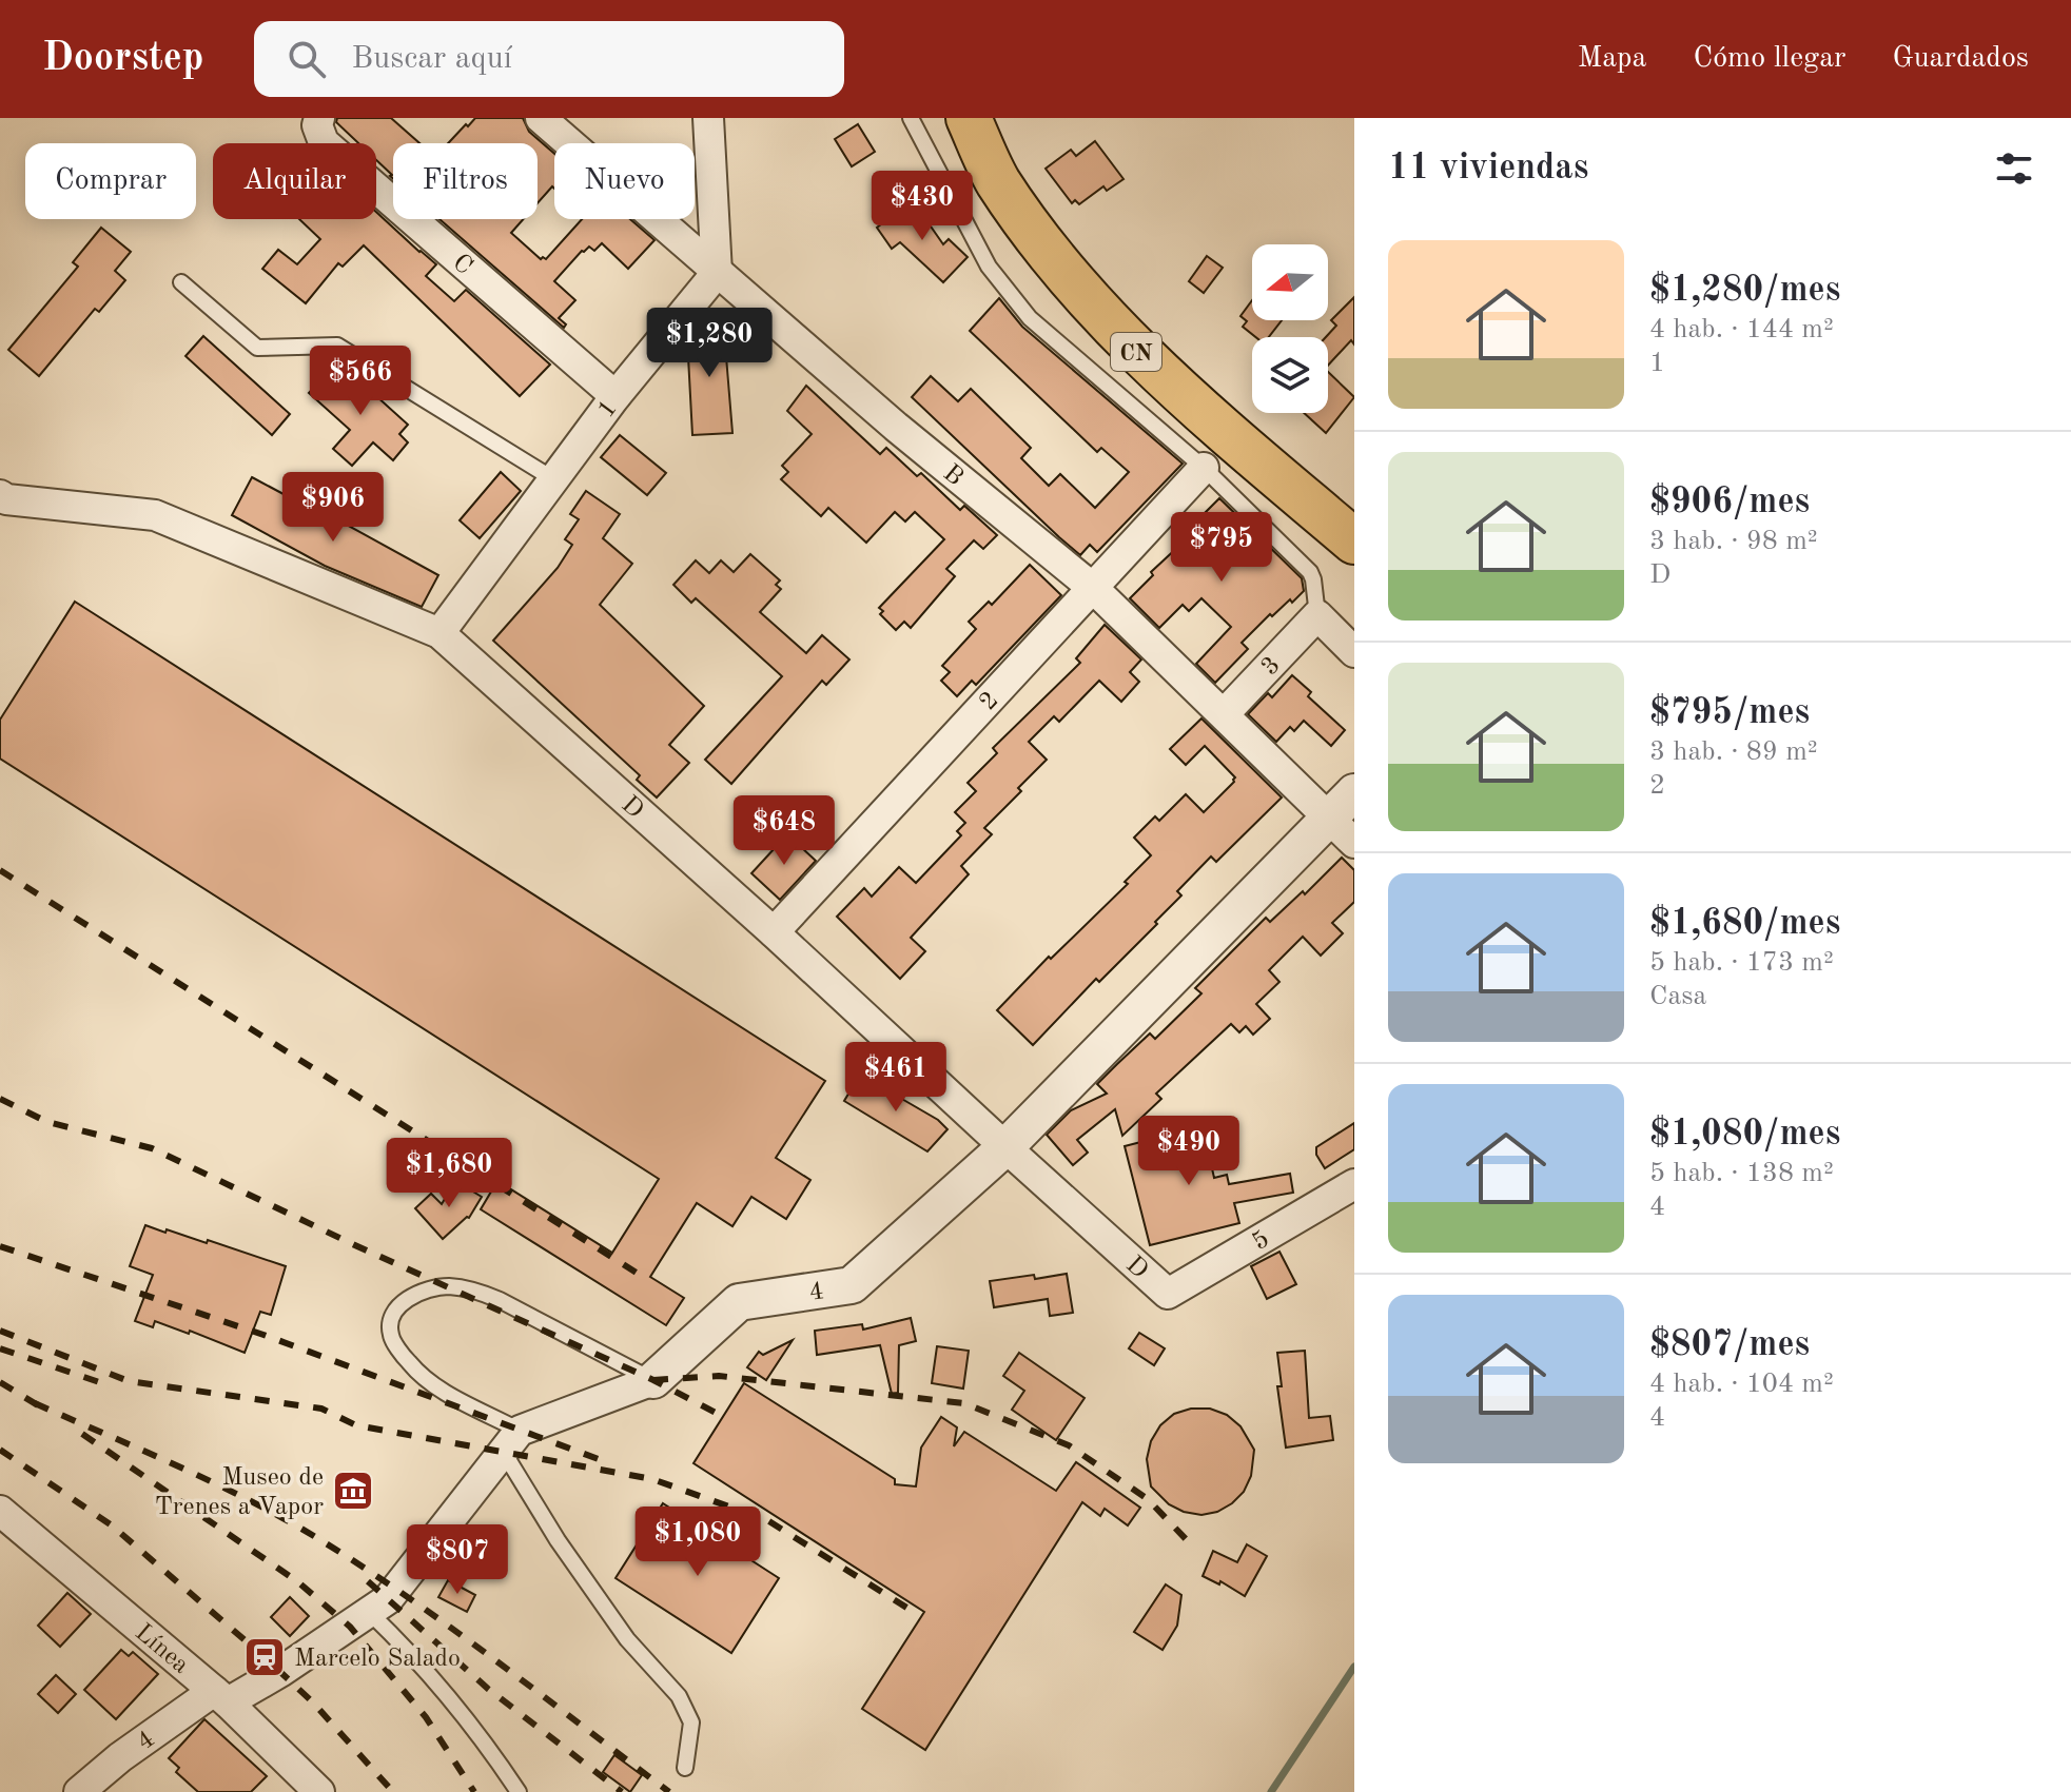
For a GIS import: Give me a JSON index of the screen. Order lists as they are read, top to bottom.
{
  "streets": {
    "main road": ["CN"],
    "street": [
      "C",
      "1",
      "B",
      "3",
      "2",
      "D",
      "5",
      "4",
      "Línea"
    ]
  },
  "crossings": [
    ["C", "1"],
    ["1", "B"],
    ["1", "D"],
    ["B", "3"],
    ["B", "2"],
    ["B", "4"],
    ["2", "D"],
    ["D", "5"],
    ["D", "4"],
    ["4", "Línea"]
  ],
  "places": {
    "museum": ["Museo de Trenes a Vapor"],
    "station": ["Marcelo Salado"]
  },
  "north": "left",
  "page": {
    "header": "Doorstep",
    "search": "Buscar aquí",
    "nav": ["Mapa", "Cómo llegar", "Guardados"],
    "heading": "11 viviendas",
    "chip": [
      "Comprar",
      "Alquilar",
      "Filtros",
      "Nuevo"
    ],
    "price": [
      "$430",
      "$1,280",
      "$566",
      "$906",
      "$795",
      "$648",
      "$461",
      "$490",
      "$1,680",
      "$1,080",
      "$807"
    ],
    "list": [
      {
        "name": "$1,280/mes",
        "note": "4 hab. · 144 m² · 1"
      },
      {
        "name": "$906/mes",
        "note": "3 hab. · 98 m² · D"
      },
      {
        "name": "$795/mes",
        "note": "3 hab. · 89 m² · 2"
      },
      {
        "name": "$1,680/mes",
        "note": "5 hab. · 173 m² · Casa"
      },
      {
        "name": "$1,080/mes",
        "note": "5 hab. · 138 m² · 4"
      },
      {
        "name": "$807/mes",
        "note": "4 hab. · 104 m² · 4"
      }
    ]
  }
}
